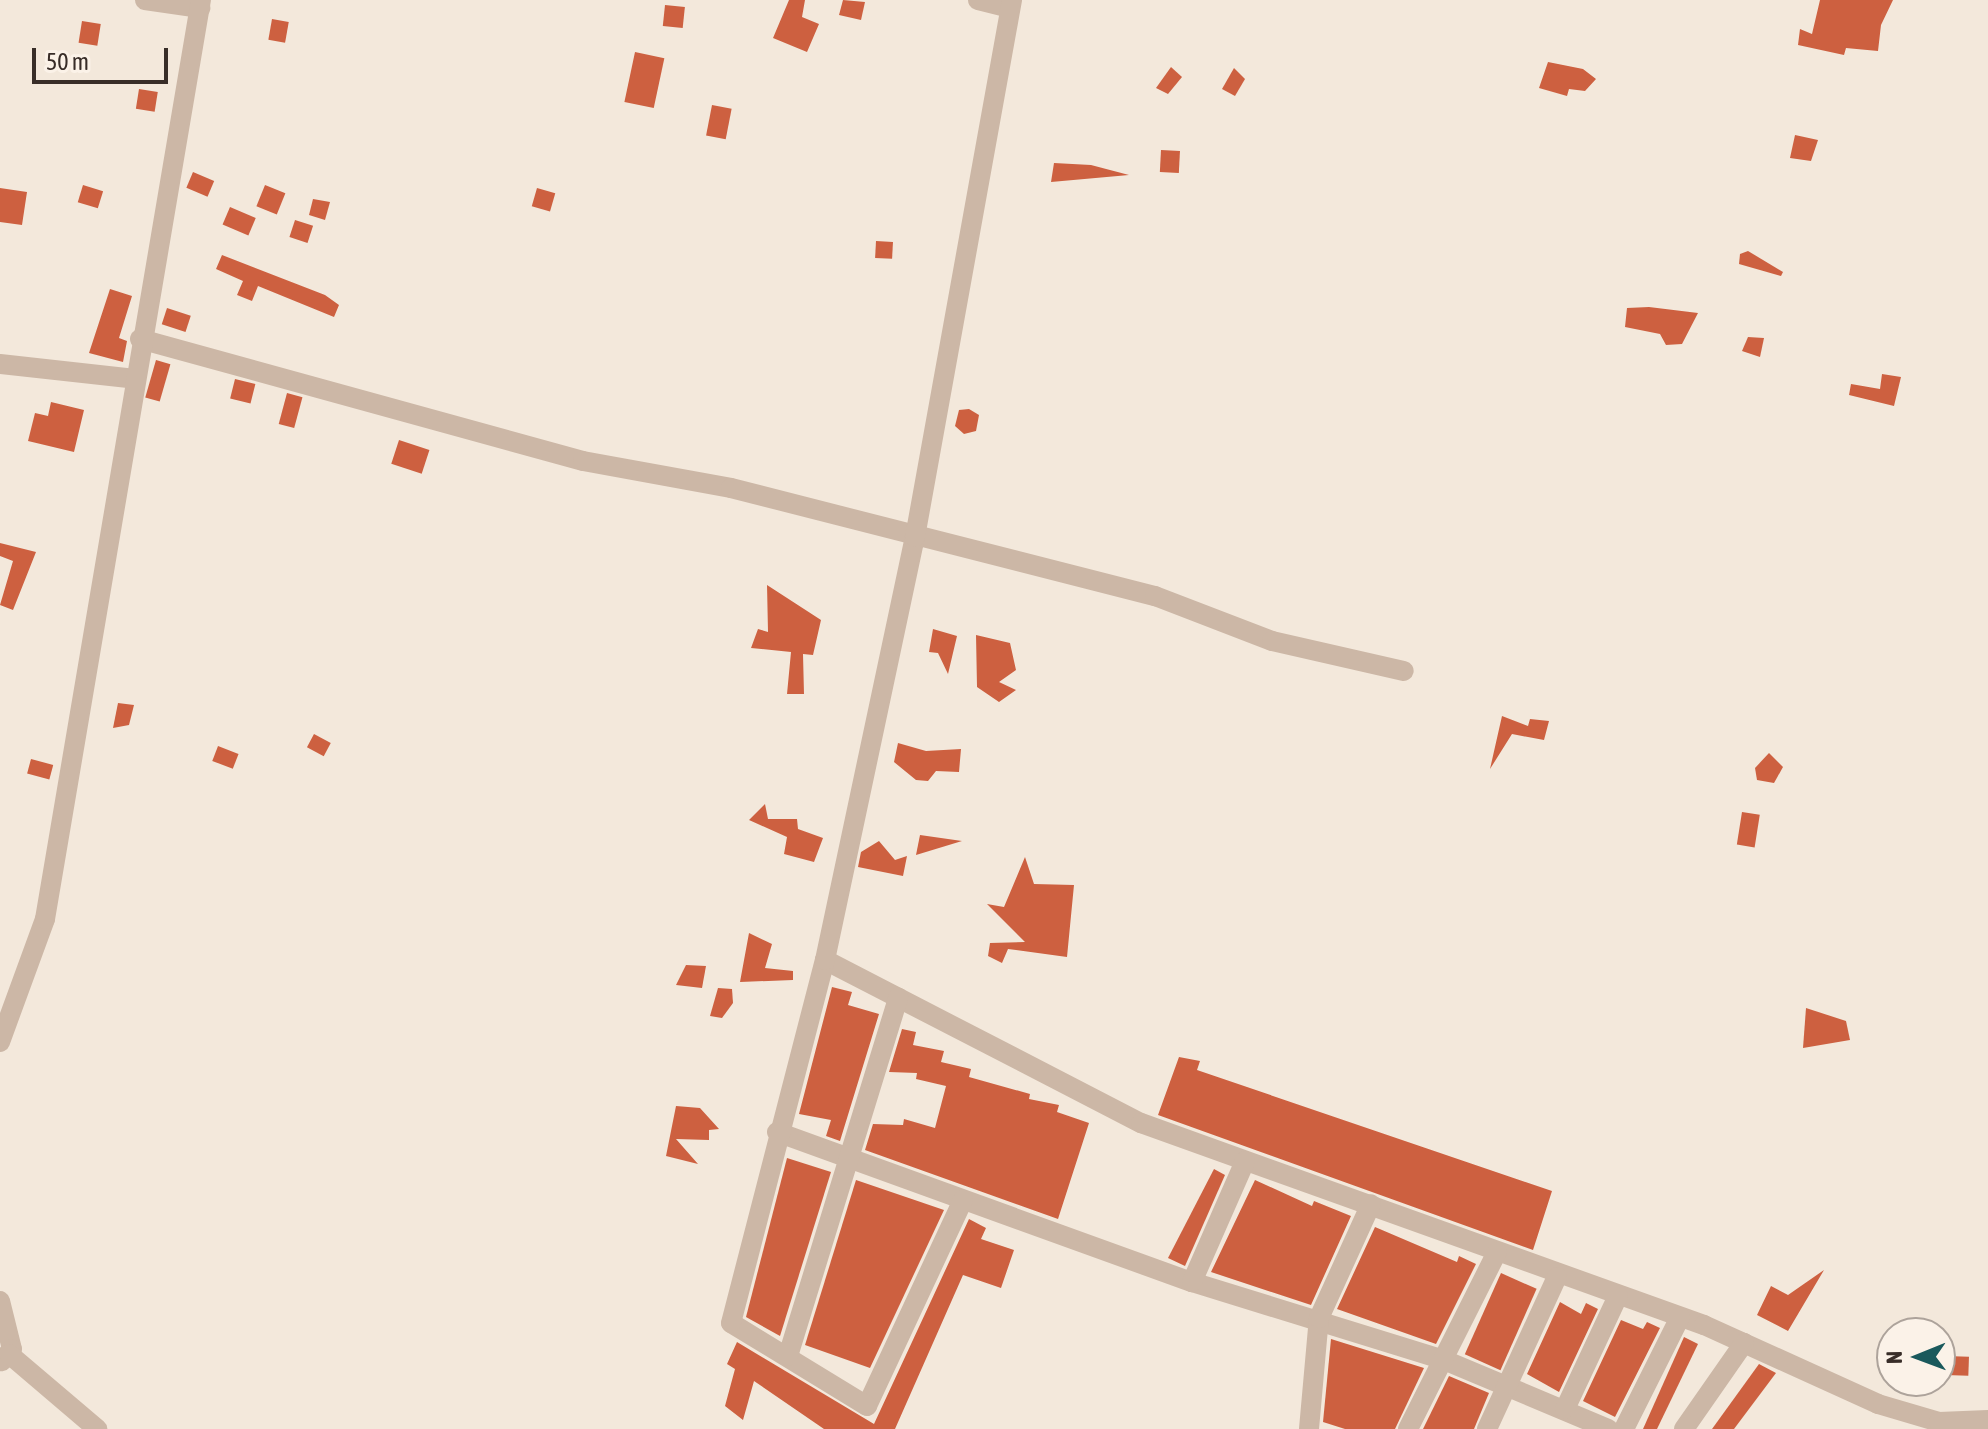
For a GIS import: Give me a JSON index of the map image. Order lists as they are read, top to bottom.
{
  "scale_bar": "50 m",
  "north": "left"
}
